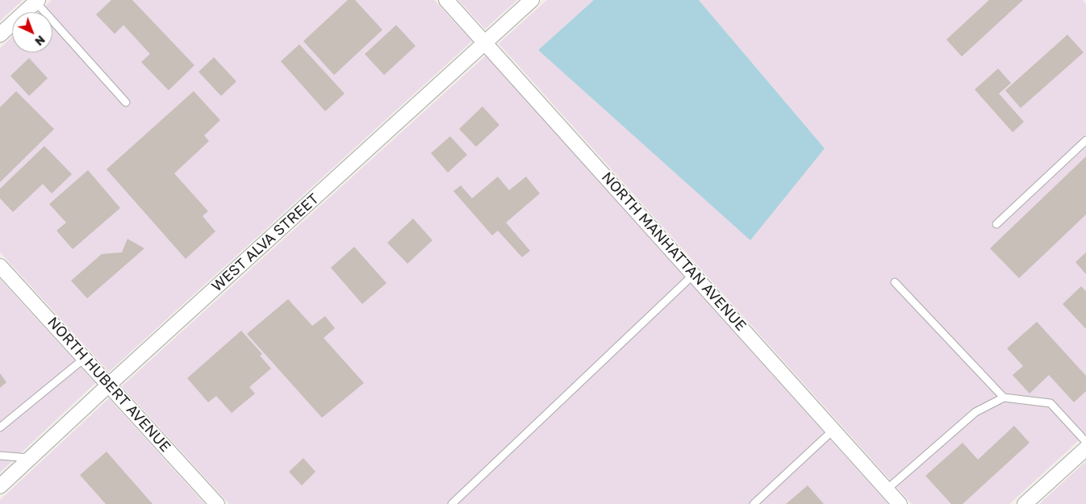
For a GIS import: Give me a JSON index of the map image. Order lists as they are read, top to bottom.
{
  "streets": {
    "street": ["WEST ALVA STREET", "NORTH MANHATTAN AVENUE", "NORTH HUBERT AVENUE"]
  },
  "crossings": [
    ["WEST ALVA STREET", "NORTH MANHATTAN AVENUE"],
    ["WEST ALVA STREET", "NORTH HUBERT AVENUE"]
  ],
  "north": "bottom right"
}
